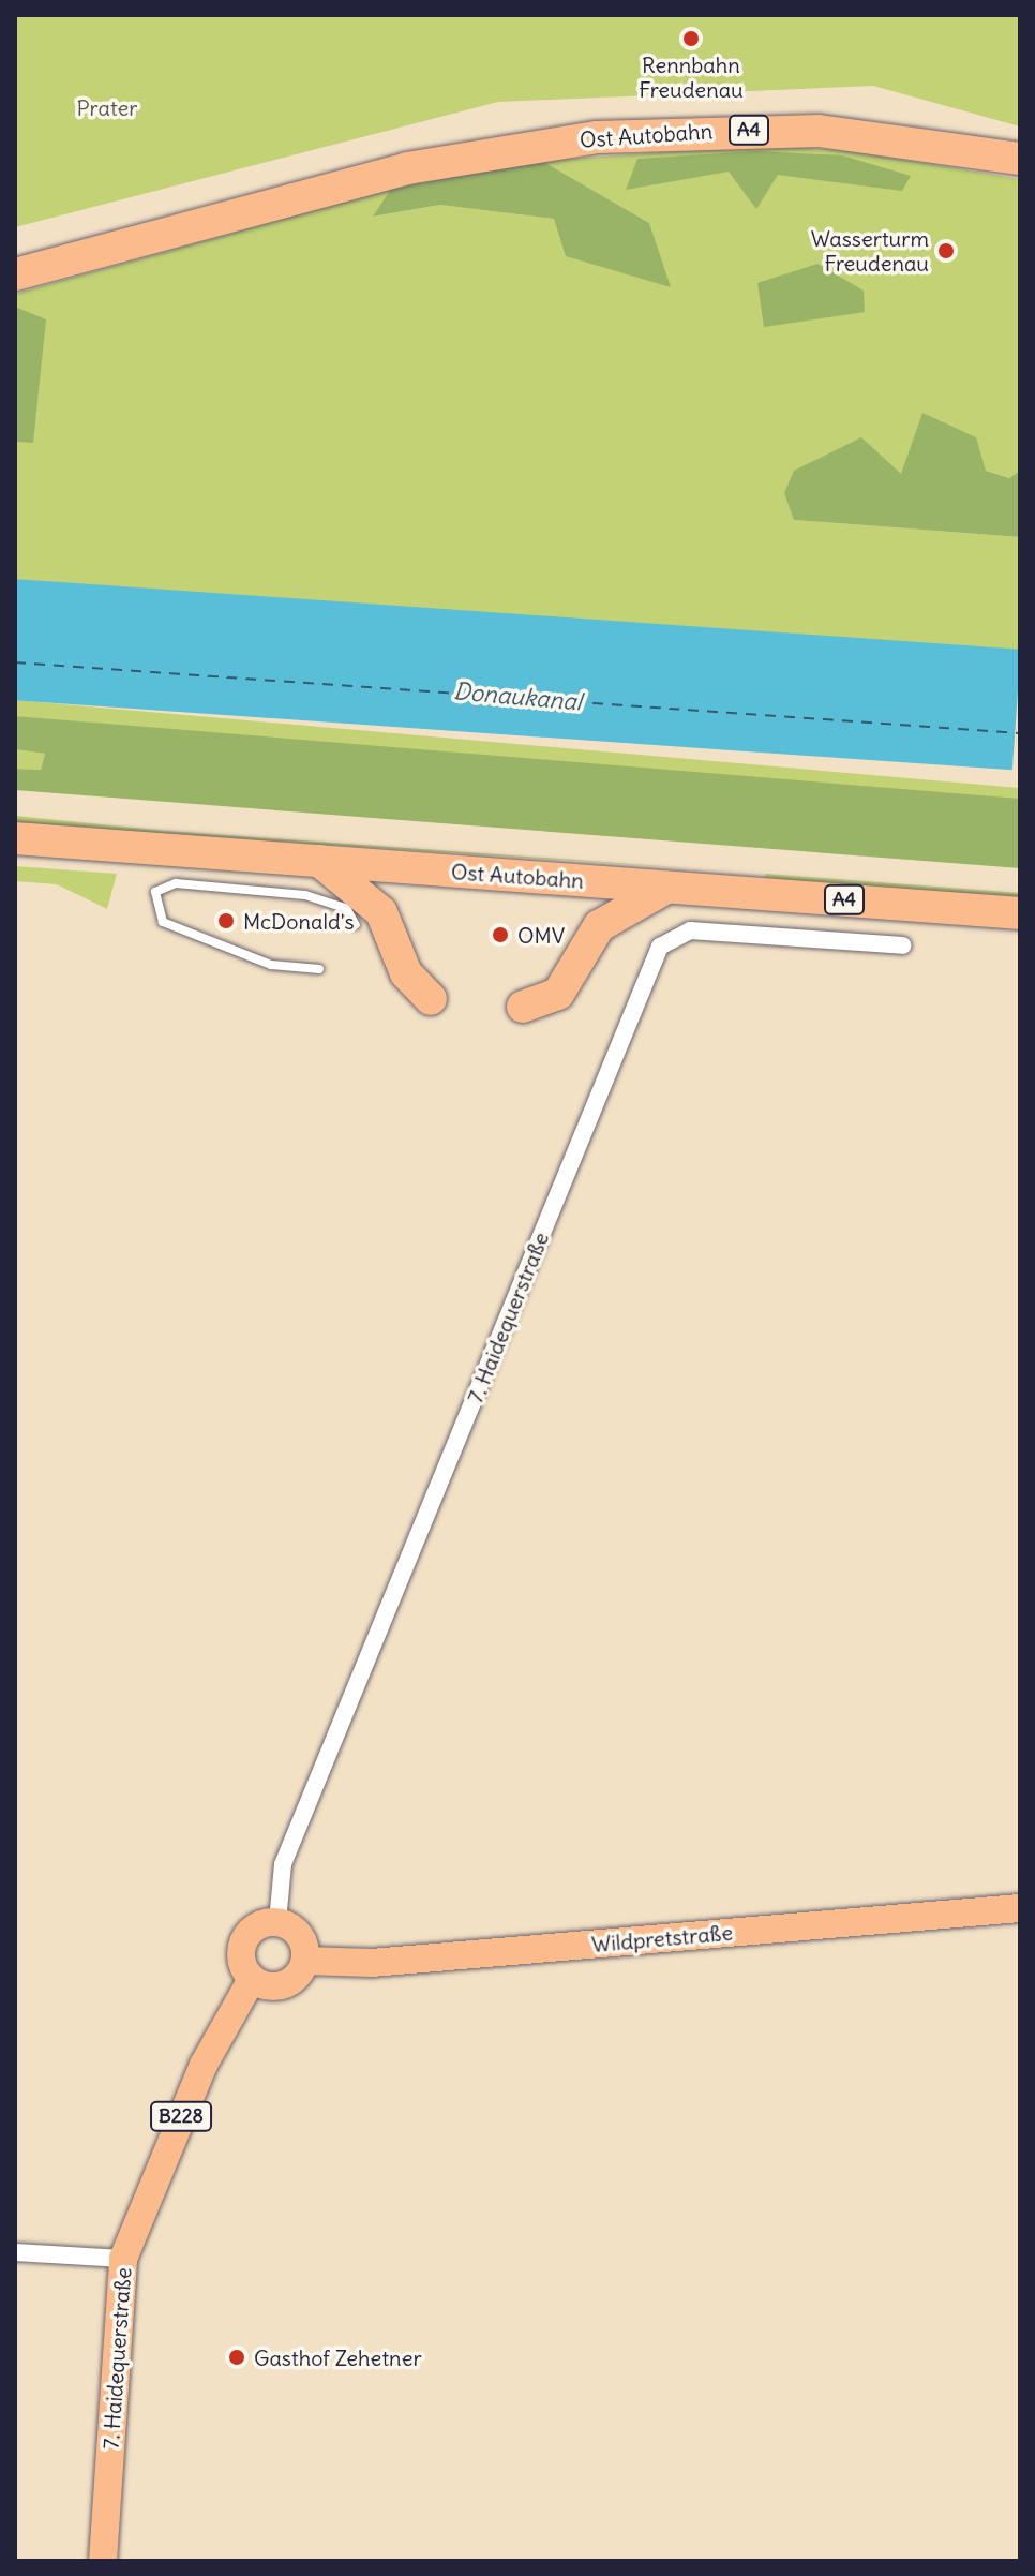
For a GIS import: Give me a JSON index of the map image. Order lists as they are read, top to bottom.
{
  "streets": {
    "highway": ["A4", "Ost Autobahn"],
    "main road": ["7. Haidequerstraße", "Wildpretstraße", "B228"]
  },
  "crossings": [
    ["7. Haidequerstraße", "Wildpretstraße"]
  ],
  "water": ["Donaukanal"],
  "parks": ["Prater"],
  "places": [
    "Rennbahn Freudenau",
    "Wasserturm Freudenau",
    "McDonald's",
    "OMV",
    "Gasthof Zehetner"
  ]
}
